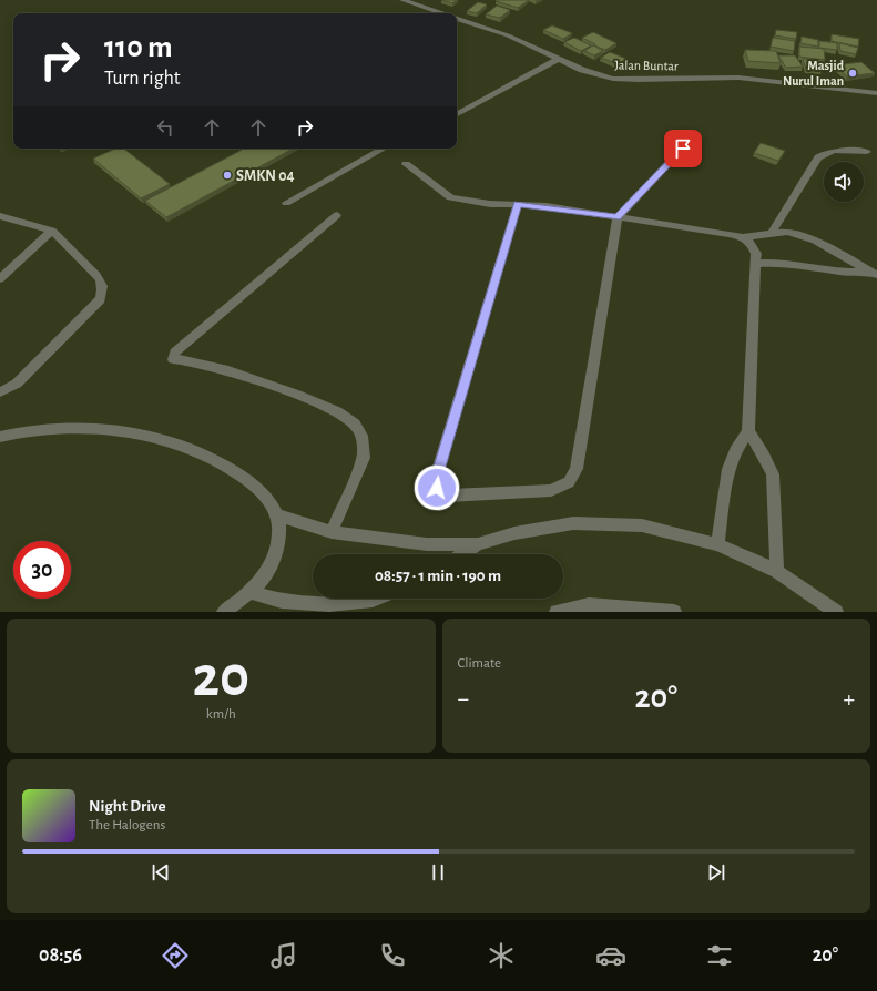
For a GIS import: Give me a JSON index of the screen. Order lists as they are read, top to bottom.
{
  "streets": {
    "street": ["Jalan Buntar"]
  },
  "places": ["Masjid Nurul Iman", "SMKN 04"],
  "page": {
    "turn": ["110 m", "Turn right"],
    "limit": "30",
    "trip": "08:57 · 1 min · 190 m",
    "tile": [
      ["20", "km/h"],
      "Climate"
    ],
    "heat": ["−", "20°", "+"],
    "song": ["Night Drive", "The Halogens"],
    "tabs": ["08:56", "20°"]
  }
}
